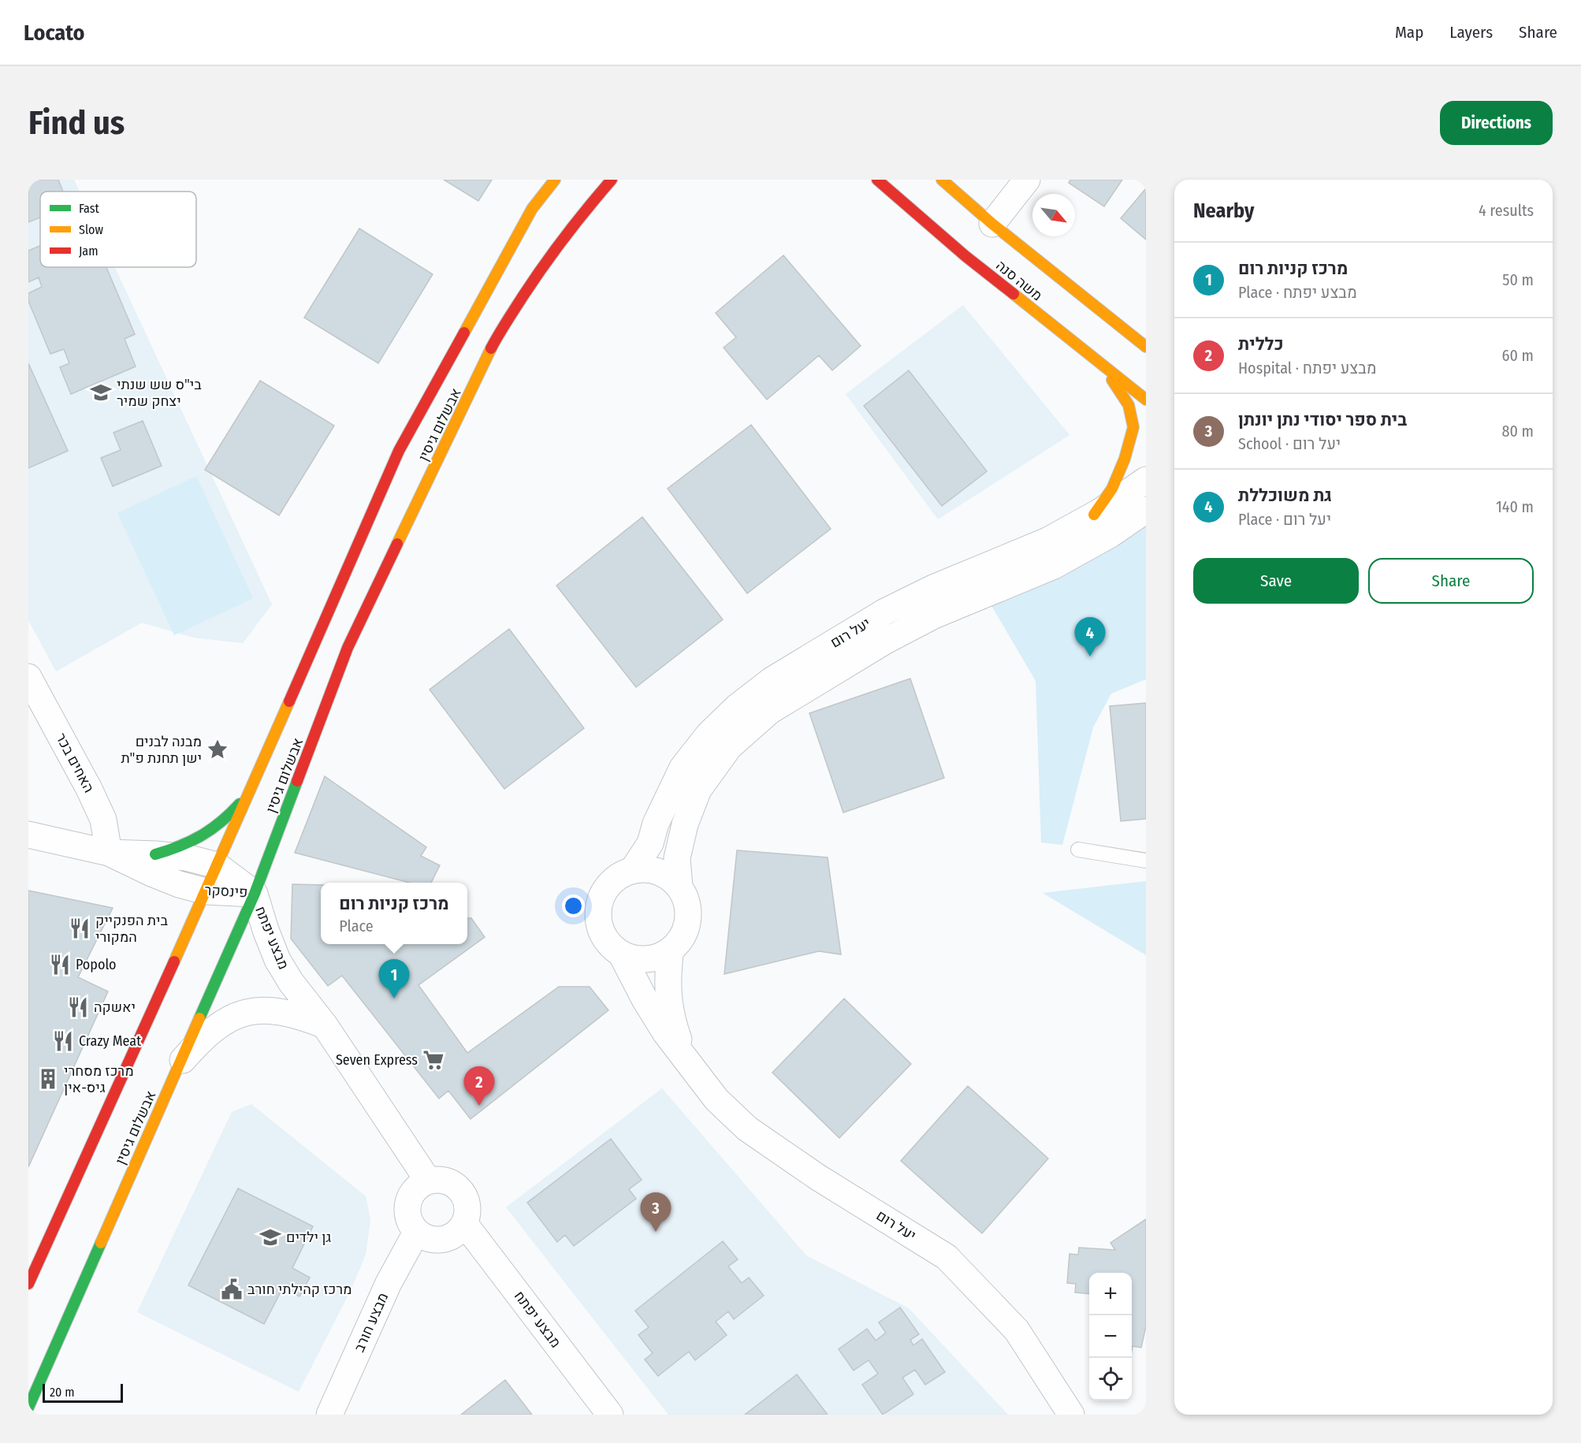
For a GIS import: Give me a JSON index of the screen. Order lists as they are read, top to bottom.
{
  "streets": {
    "street": [
      "משה סנה",
      "אבשלום גיסין",
      "יעל רום",
      "האחים בכר",
      "פינסקר",
      "מבצע יפתח",
      "מבצע חורב"
    ]
  },
  "crossings": [
    ["אבשלום גיסין", "פינסקר"],
    ["אבשלום גיסין", "מבצע יפתח"],
    ["האחים בכר", "פינסקר"],
    ["פינסקר", "מבצע יפתח"],
    ["מבצע יפתח", "מבצע חורב"]
  ],
  "places": {
    "school or university": ["בי\"ס שש שנתי יצחק שמיר", "גן ילדים"],
    "place": ["מבנה לבנים ישן תחנת פ\"ת"],
    "restaurant": [
      "בית הפנקייק המקורי",
      "Popolo",
      "יאשקה",
      "Crazy Meat"
    ],
    "supermarket": ["Seven Express"],
    "building": ["מרכז מסחרי גיס-אין"],
    "public building": ["מרכז קהילתי חורב"]
  },
  "legend": ["Fast", "Slow", "Jam"],
  "scale_bar": "20 m",
  "north": "bottom right",
  "page": {
    "header": "Locato",
    "nav": ["Map", "Layers", "Share"],
    "buttons": [
      "Directions",
      ["Save", "Share"]
    ],
    "title": "Find us",
    "heading": ["Nearby", "4 results"],
    "list": [
      {
        "mark": "1",
        "name": "מרכז קניות רום",
        "note": "Place · מבצע יפתח",
        "value": "50 m"
      },
      {
        "mark": "2",
        "name": "כללית",
        "note": "Hospital · מבצע יפתח",
        "value": "60 m"
      },
      {
        "mark": "3",
        "name": "בית ספר יסודי נתן יונתן",
        "note": "School · יעל רום",
        "value": "80 m"
      },
      {
        "mark": "4",
        "name": "גת משוכללת",
        "note": "Place · יעל רום",
        "value": "140 m"
      }
    ],
    "pins": [
      "4",
      "1",
      "2",
      "3"
    ],
    "popup": ["מרכז קניות רום", "Place"],
    "map_buttons": ["+", "−"],
    "scale": "20 m"
  }
}
